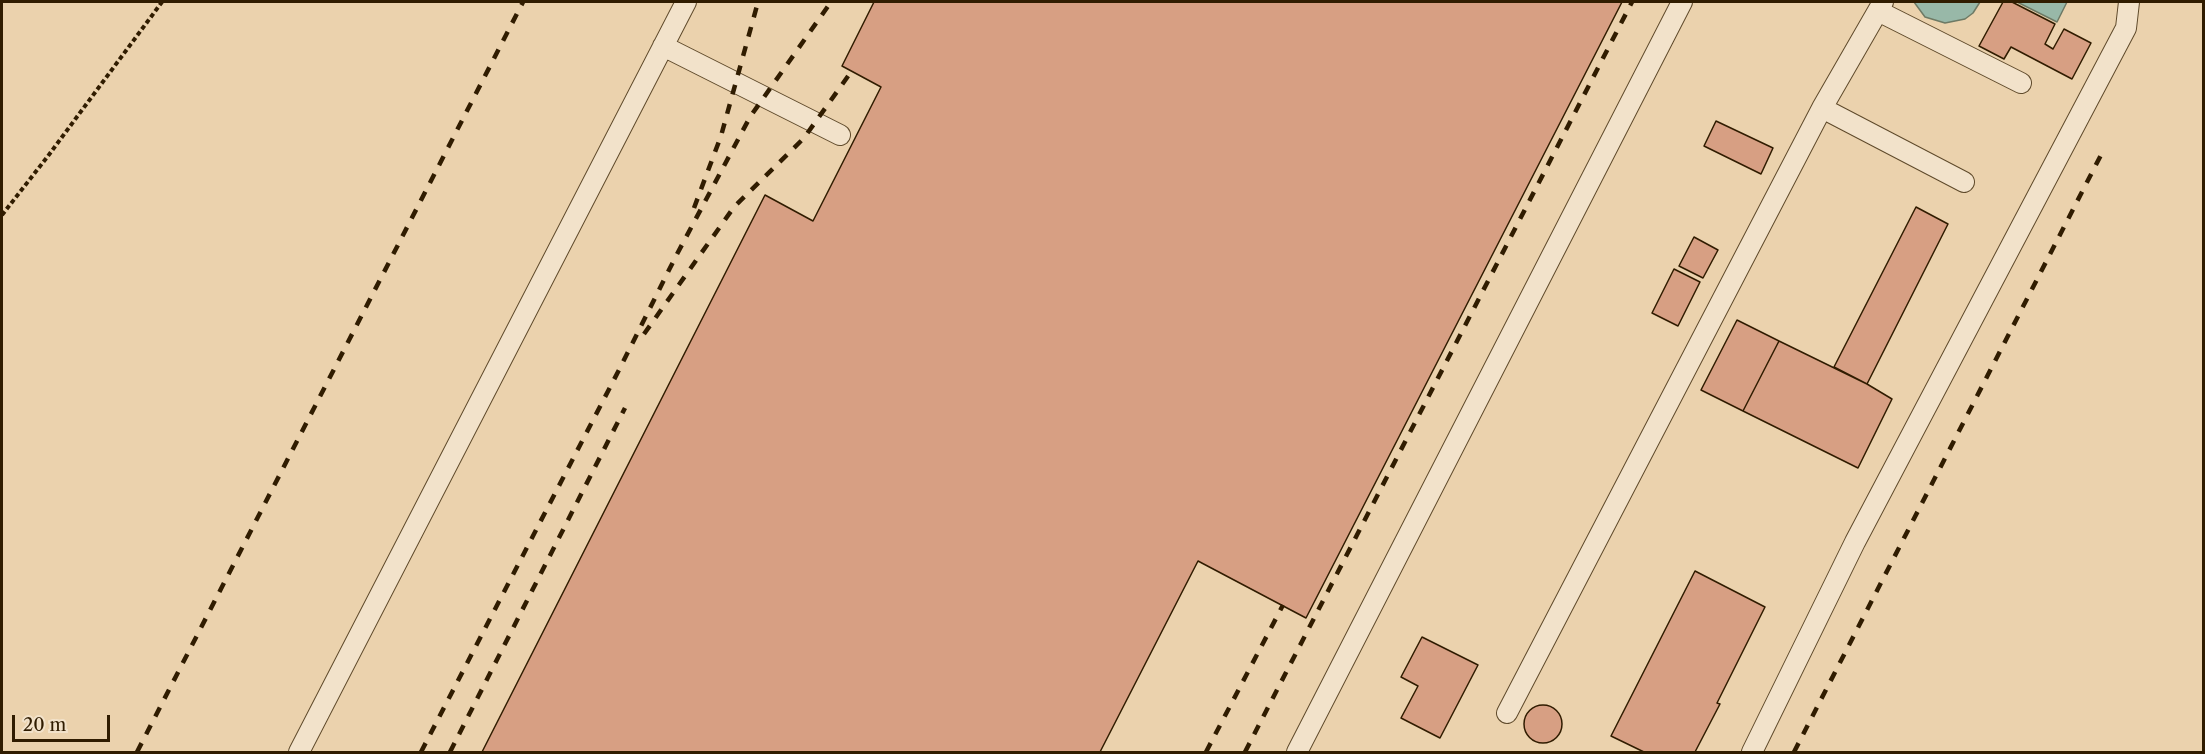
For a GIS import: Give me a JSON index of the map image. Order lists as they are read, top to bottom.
{
  "scale_bar": "20 m"
}
